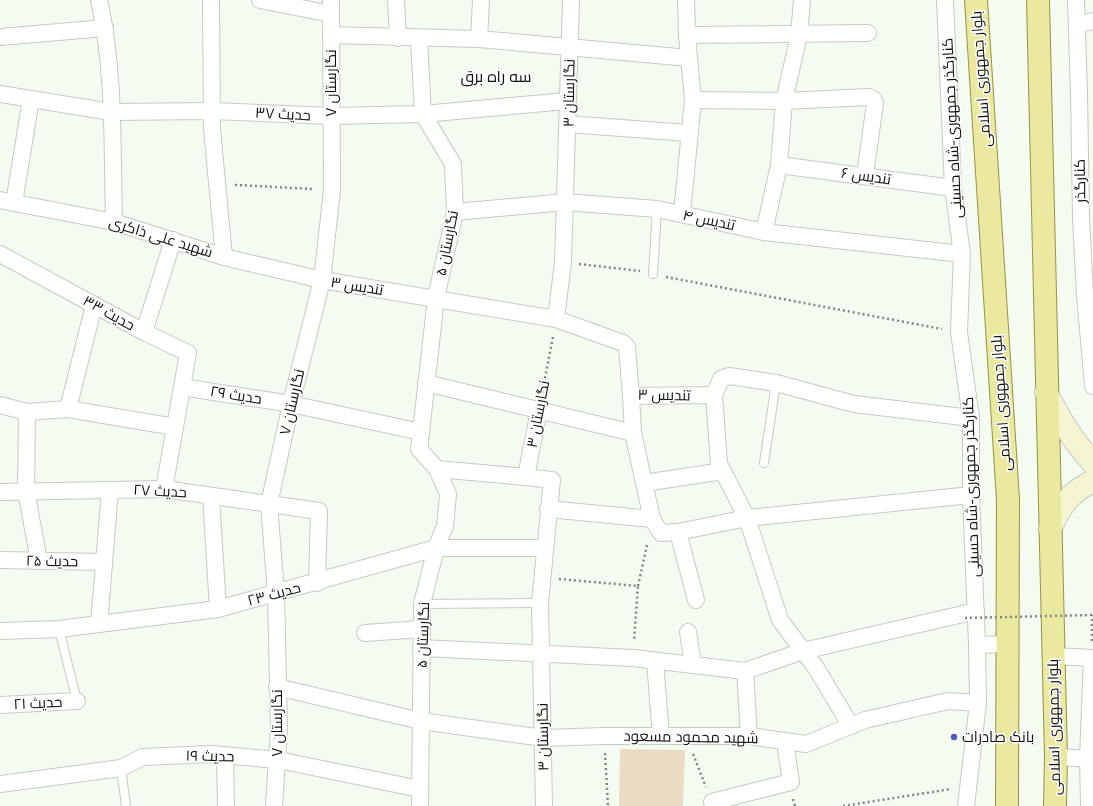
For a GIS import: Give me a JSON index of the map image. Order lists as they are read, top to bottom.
{
  "streets": {
    "main road": ["بلوار جمهوری اسلامی"],
    "street": [
      "نگارستان ۷",
      "نگارستان ۳",
      "حدیث ۳۷",
      "کنارگذر جمهوری-شاه حسینی",
      "تندیس ۶",
      "کنارگذر",
      "تندیس ۴",
      "شهید علی ذاکری",
      "نگارستان ۵",
      "تندیس ۳",
      "حدیث ۳۳",
      "حدیث ۲۹",
      "حدیث ۲۷",
      "حدیث ۲۵",
      "حدیث ۲۳",
      "حدیث ۲۱",
      "شهید محمود مسعود",
      "حدیث ۱۹"
    ]
  },
  "crossings": [
    ["نگارستان ۷", "حدیث ۳۷"],
    ["نگارستان ۷", "شهید علی ذاکری"],
    ["نگارستان ۷", "تندیس ۳"],
    ["نگارستان ۷", "حدیث ۲۹"],
    ["نگارستان ۷", "حدیث ۲۷"],
    ["نگارستان ۷", "حدیث ۲۳"],
    ["نگارستان ۷", "شهید محمود مسعود"],
    ["نگارستان ۷", "حدیث ۱۹"],
    ["نگارستان ۳", "حدیث ۳۷"],
    ["نگارستان ۳", "تندیس ۴"],
    ["نگارستان ۳", "تندیس ۳"],
    ["نگارستان ۳", "حدیث ۲۳"],
    ["نگارستان ۳", "شهید محمود مسعود"],
    ["حدیث ۳۷", "نگارستان ۵"],
    ["کنارگذر جمهوری-شاه حسینی", "تندیس ۶"],
    ["کنارگذر جمهوری-شاه حسینی", "تندیس ۴"],
    ["کنارگذر جمهوری-شاه حسینی", "شهید محمود مسعود"],
    ["تندیس ۴", "نگارستان ۵"],
    ["شهید علی ذاکری", "تندیس ۳"],
    ["نگارستان ۵", "تندیس ۳"],
    ["نگارستان ۵", "حدیث ۲۹"],
    ["نگارستان ۵", "حدیث ۲۳"],
    ["نگارستان ۵", "شهید محمود مسعود"],
    ["نگارستان ۵", "حدیث ۱۹"],
    ["حدیث ۳۳", "حدیث ۲۹"],
    ["حدیث ۲۷", "حدیث ۲۳"]
  ],
  "districts": ["سه راه برق"],
  "places": ["بانک صادرات"]
}
